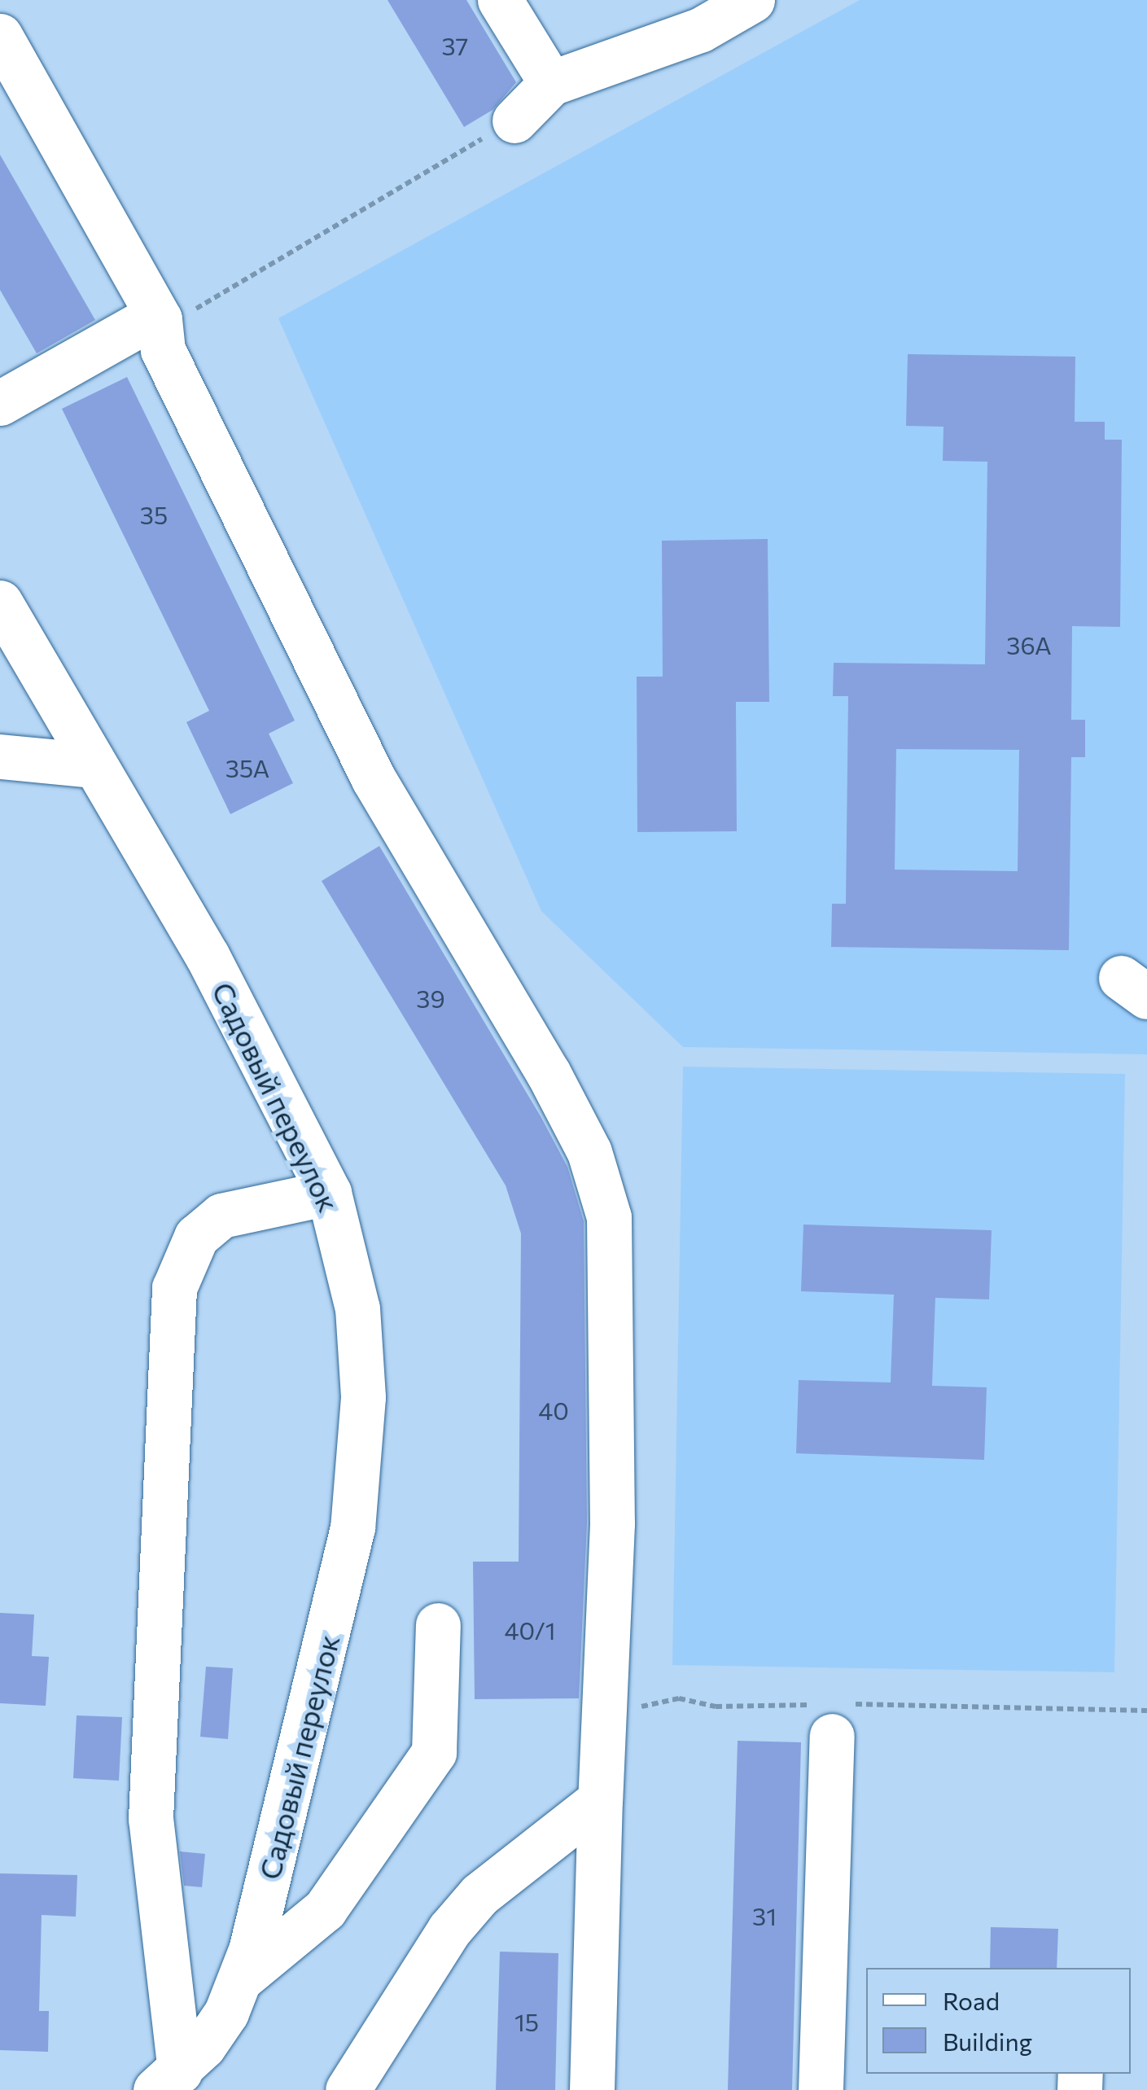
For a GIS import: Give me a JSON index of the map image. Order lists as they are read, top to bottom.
{
  "streets": {
    "street": ["Садовый переулок"]
  },
  "house_numbers": [
    "37",
    "35",
    "36А",
    "35А",
    "39",
    "40",
    "40/1",
    "31",
    "15"
  ],
  "legend": ["Road", "Building"]
}
